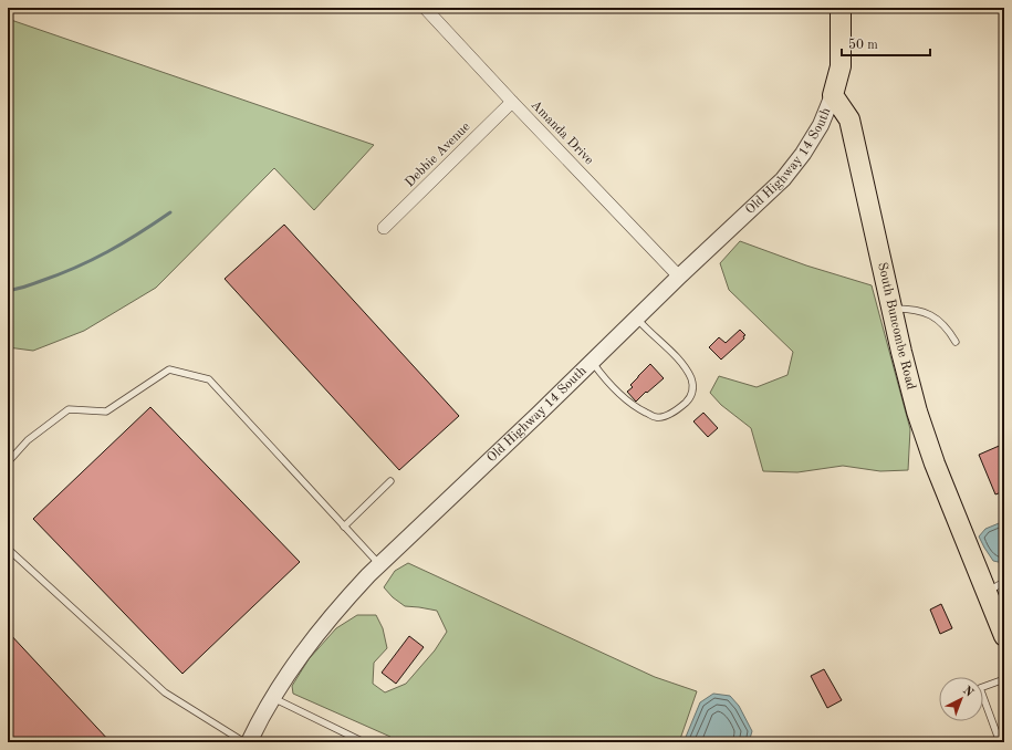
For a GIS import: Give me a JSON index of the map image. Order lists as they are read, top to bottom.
{
  "streets": {
    "main road": ["South Buncombe Road"],
    "street": ["Amanda Drive", "Debbie Avenue", "Old Highway 14 South"]
  },
  "crossings": [
    ["Amanda Drive", "Debbie Avenue"],
    ["Amanda Drive", "Old Highway 14 South"],
    ["Old Highway 14 South", "South Buncombe Road"]
  ],
  "scale_bar": "50 m",
  "north": "top right"
}
